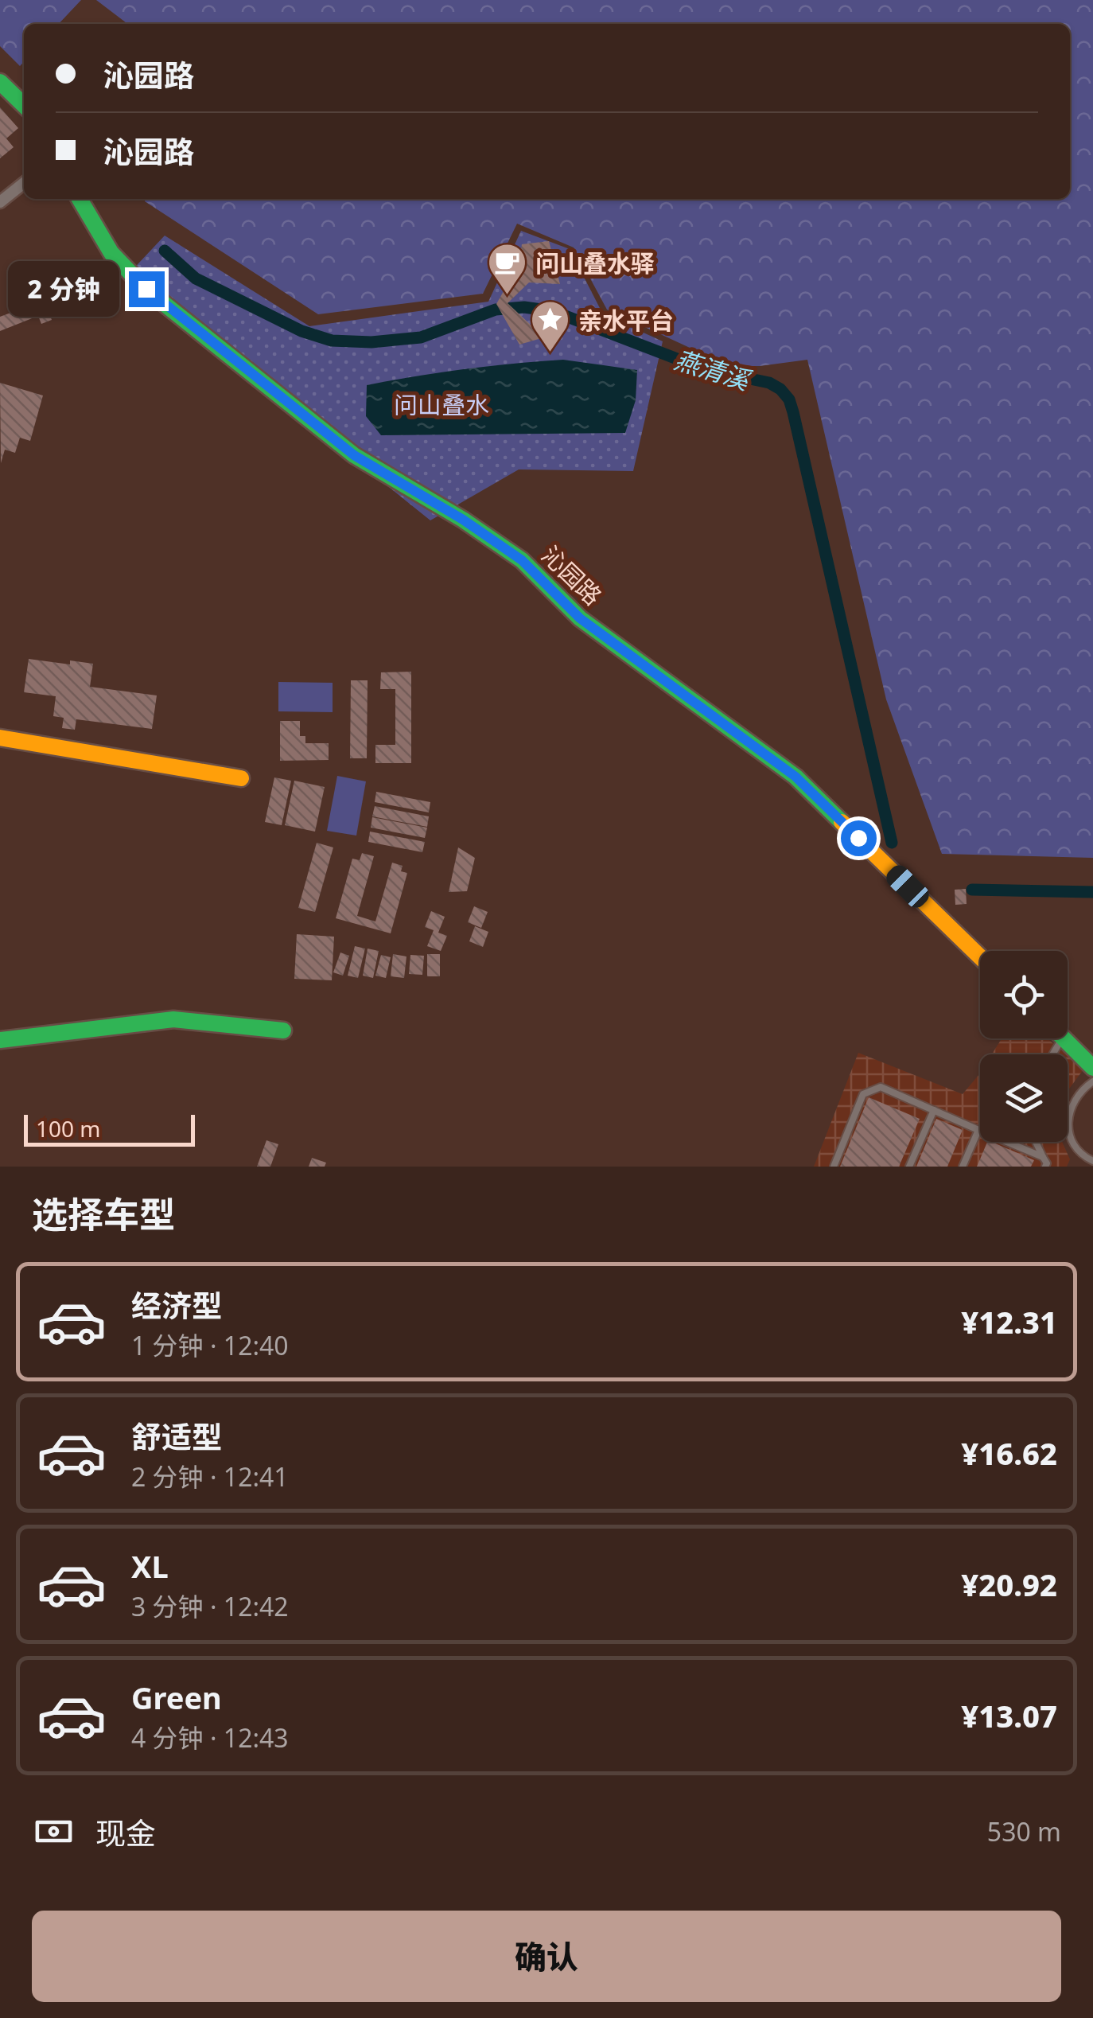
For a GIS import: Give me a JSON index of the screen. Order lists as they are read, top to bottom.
{
  "streets": {
    "street": ["沁园路"]
  },
  "water": ["燕清溪"],
  "parks": ["问山叠水"],
  "places": {
    "cafe": ["问山叠水驿"],
    "place": ["亲水平台"]
  },
  "scale_bar": "100 m",
  "page": {
    "banner": ["沁园路", "沁园路"],
    "bubble": "2 分钟",
    "scale": "100 m",
    "heading": "选择车型",
    "list": [
      {
        "name": "经济型",
        "note": "1 分钟 · 12:40",
        "value": "¥12.31"
      },
      {
        "name": "舒适型",
        "note": "2 分钟 · 12:41",
        "value": "¥16.62"
      },
      {
        "name": "XL",
        "note": "3 分钟 · 12:42",
        "value": "¥20.92"
      },
      {
        "name": "Green",
        "note": "4 分钟 · 12:43",
        "value": "¥13.07"
      }
    ],
    "pay": ["现金", "530 m"],
    "buttons": "确认"
  }
}
